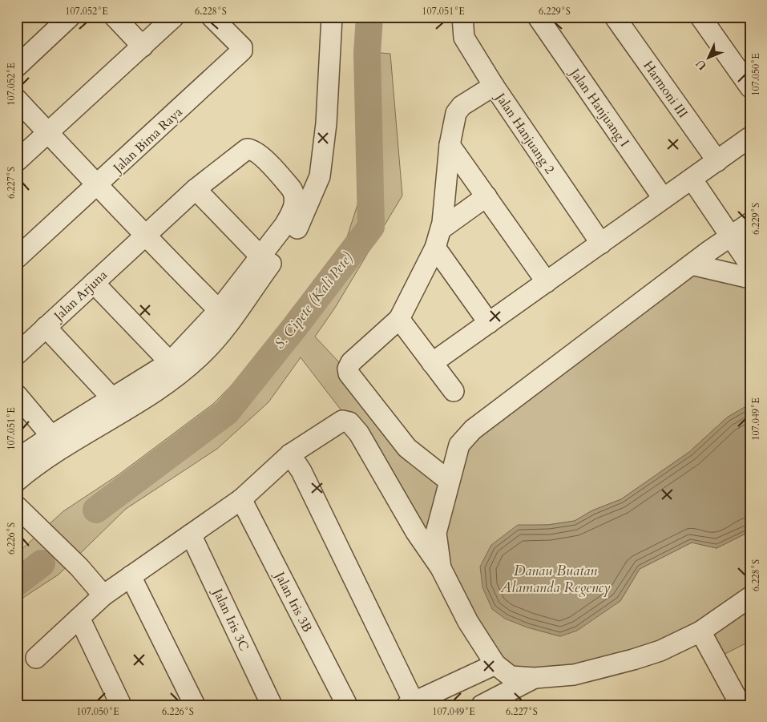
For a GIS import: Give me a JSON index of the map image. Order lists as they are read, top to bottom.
{
  "streets": {
    "street": [
      "Harmoni III",
      "Jalan Hanjuang I",
      "Jalan Hanjuang 2",
      "Jalan Bima Raya",
      "Jalan Arjuna",
      "Jalan Iris 3B",
      "Jalan Iris 3C"
    ]
  },
  "water": ["S. Cipete (Kali Pete)", "Danau Buatan Alamanda Regency"],
  "north": "bottom left",
  "coordinates": [
    "107.052°E",
    "6.228°S",
    "107.051°E",
    "6.229°S",
    "107.050°E",
    "6.227°S",
    "107.049°E",
    "6.226°S"
  ]
}
